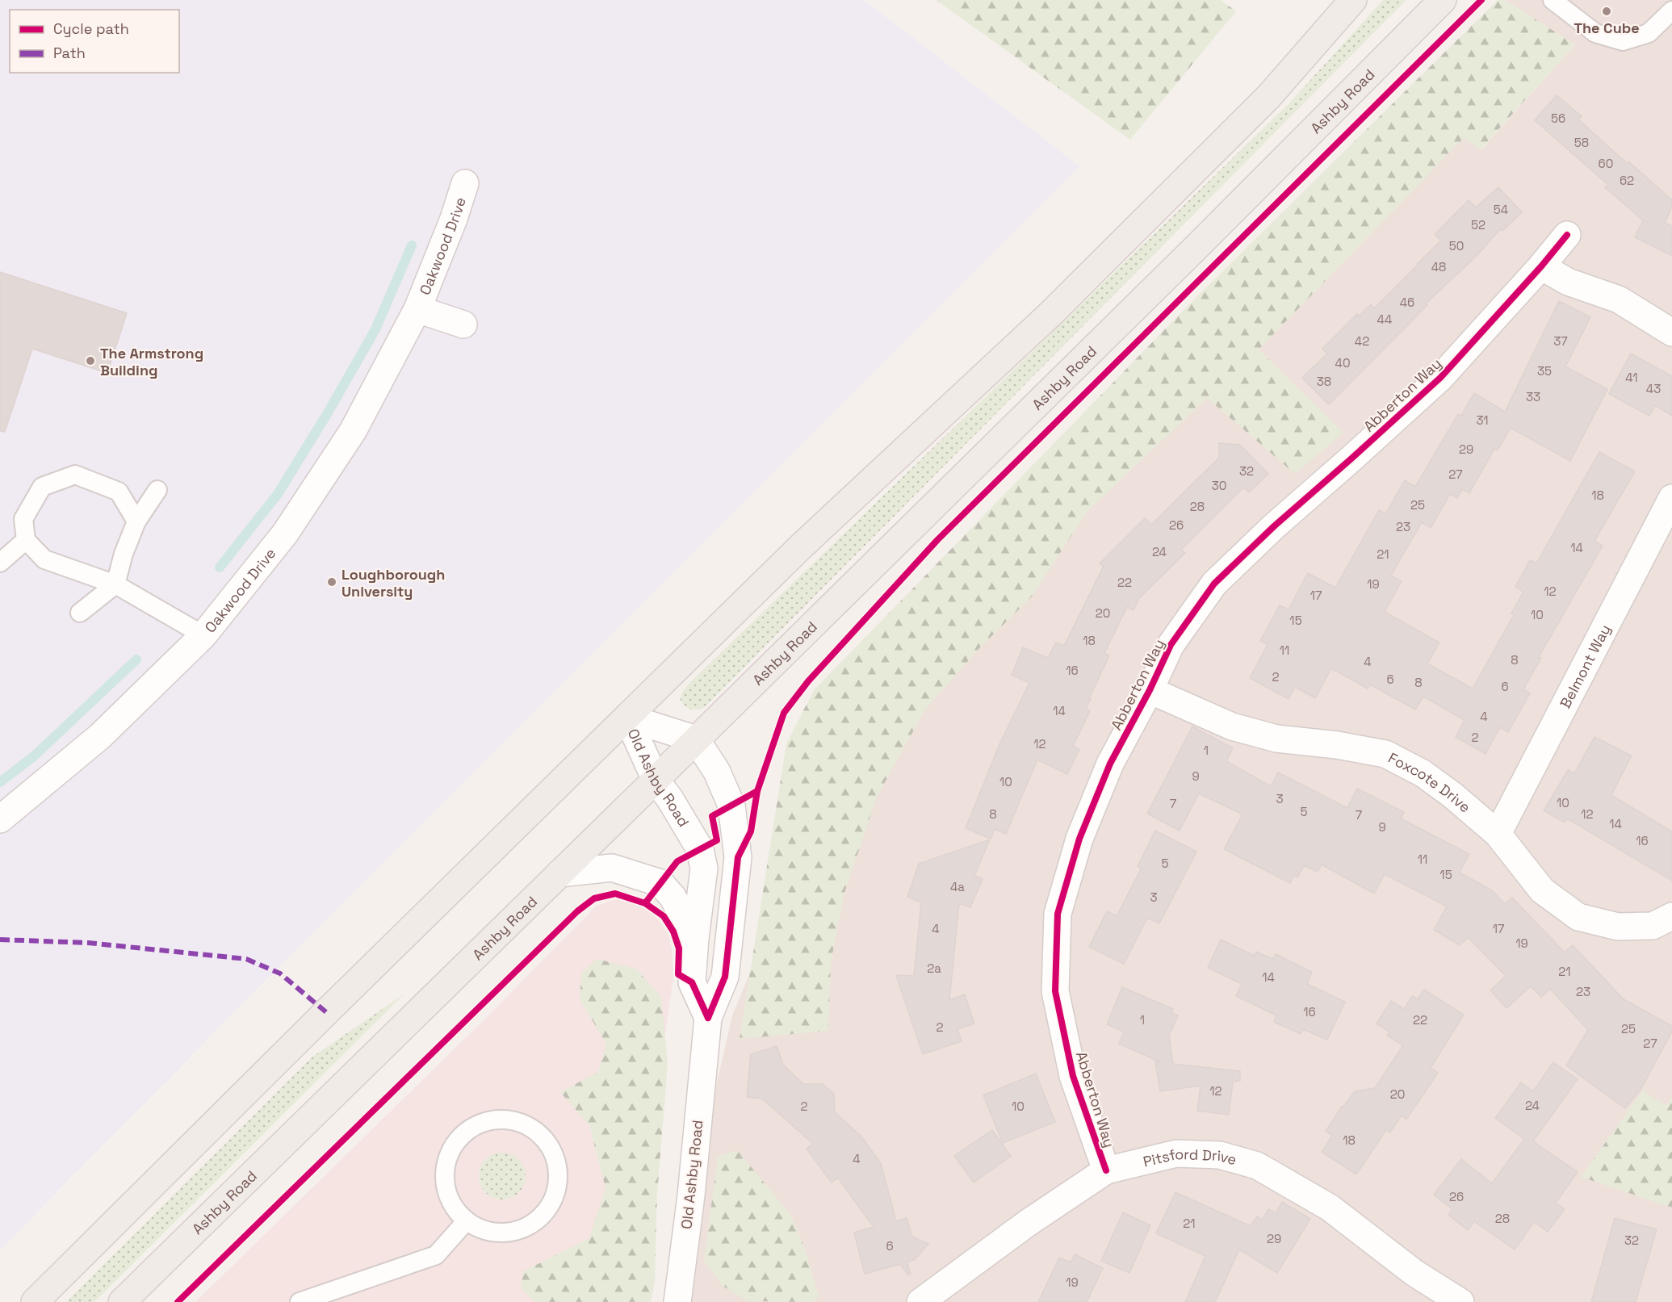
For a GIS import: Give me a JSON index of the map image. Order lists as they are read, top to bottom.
{
  "streets": {
    "main road": ["Ashby Road"],
    "street": [
      "Oakwood Drive",
      "Abberton Way",
      "Belmont Way",
      "Old Ashby Road",
      "Foxcote Drive",
      "Pitsford Drive"
    ]
  },
  "crossings": [
    ["Ashby Road", "Old Ashby Road"],
    ["Abberton Way", "Foxcote Drive"],
    ["Abberton Way", "Pitsford Drive"],
    ["Belmont Way", "Foxcote Drive"]
  ],
  "places": ["The Cube", "The Armstrong Building", "Loughborough University"],
  "house_numbers": [
    "56",
    "58",
    "60",
    "62",
    "54",
    "52",
    "50",
    "48",
    "46",
    "44",
    "42",
    "37",
    "40",
    "35",
    "41",
    "38",
    "43",
    "33",
    "31",
    "29",
    "32",
    "27",
    "30",
    "18",
    "25",
    "28",
    "26",
    "23",
    "14",
    "24",
    "21",
    "22",
    "19",
    "12",
    "17",
    "20",
    "10",
    "15",
    "18",
    "11",
    "8",
    "4",
    "16",
    "2",
    "6",
    "8",
    "6",
    "14",
    "4",
    "2",
    "12",
    "1",
    "9",
    "10",
    "3",
    "10",
    "7",
    "5",
    "8",
    "12",
    "7",
    "14",
    "9",
    "16",
    "11",
    "5",
    "15",
    "4a",
    "3",
    "4",
    "17",
    "19",
    "2a",
    "21",
    "14",
    "23",
    "16",
    "1",
    "22",
    "2",
    "25",
    "27",
    "12",
    "20",
    "24",
    "2",
    "10",
    "18",
    "4",
    "26",
    "28",
    "21",
    "29",
    "32",
    "6",
    "19"
  ],
  "legend": ["Cycle path", "Path"]
}
